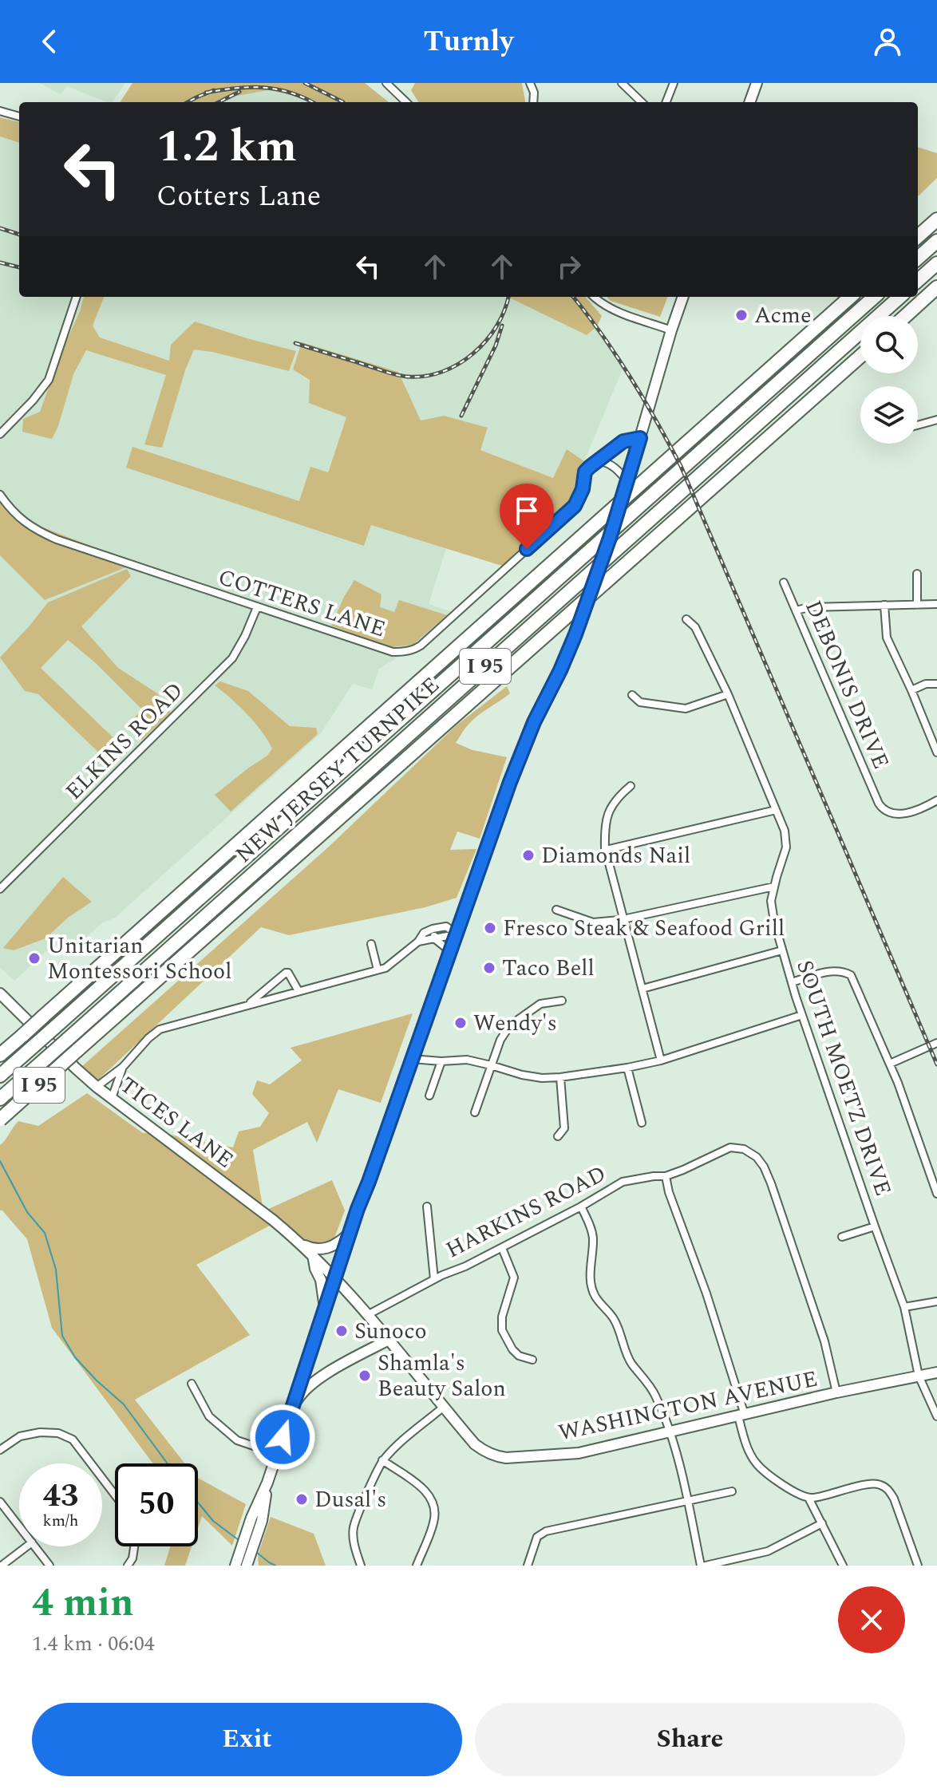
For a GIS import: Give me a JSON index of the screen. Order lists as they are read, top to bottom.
{
  "streets": {
    "highway": ["I 95", "NEW JERSEY TURNPIKE"],
    "main road": ["TICES LANE", "WASHINGTON AVENUE"],
    "street": [
      "COTTERS LANE",
      "DEBONIS DRIVE",
      "ELKINS ROAD",
      "SOUTH MOETZ DRIVE",
      "HARKINS ROAD"
    ]
  },
  "crossings": [
    ["COTTERS LANE", "ELKINS ROAD"],
    ["SOUTH MOETZ DRIVE", "WASHINGTON AVENUE"],
    ["TICES LANE", "WASHINGTON AVENUE"],
    ["HARKINS ROAD", "WASHINGTON AVENUE"]
  ],
  "places": [
    "Acme",
    "Diamonds Nail",
    "Fresco Steak & Seafood Grill",
    "Unitarian Montessori School",
    "Taco Bell",
    "Wendy's",
    "Sunoco",
    "Shamla's Beauty Salon",
    "Dusal's"
  ],
  "page": {
    "header": "Turnly",
    "turn": ["1.2 km", "Cotters Lane"],
    "speed": "43 km/h",
    "limit": "50",
    "heading": ["4 min", "1.4 km · 06:04"],
    "buttons": ["Exit", "Share"]
  }
}
